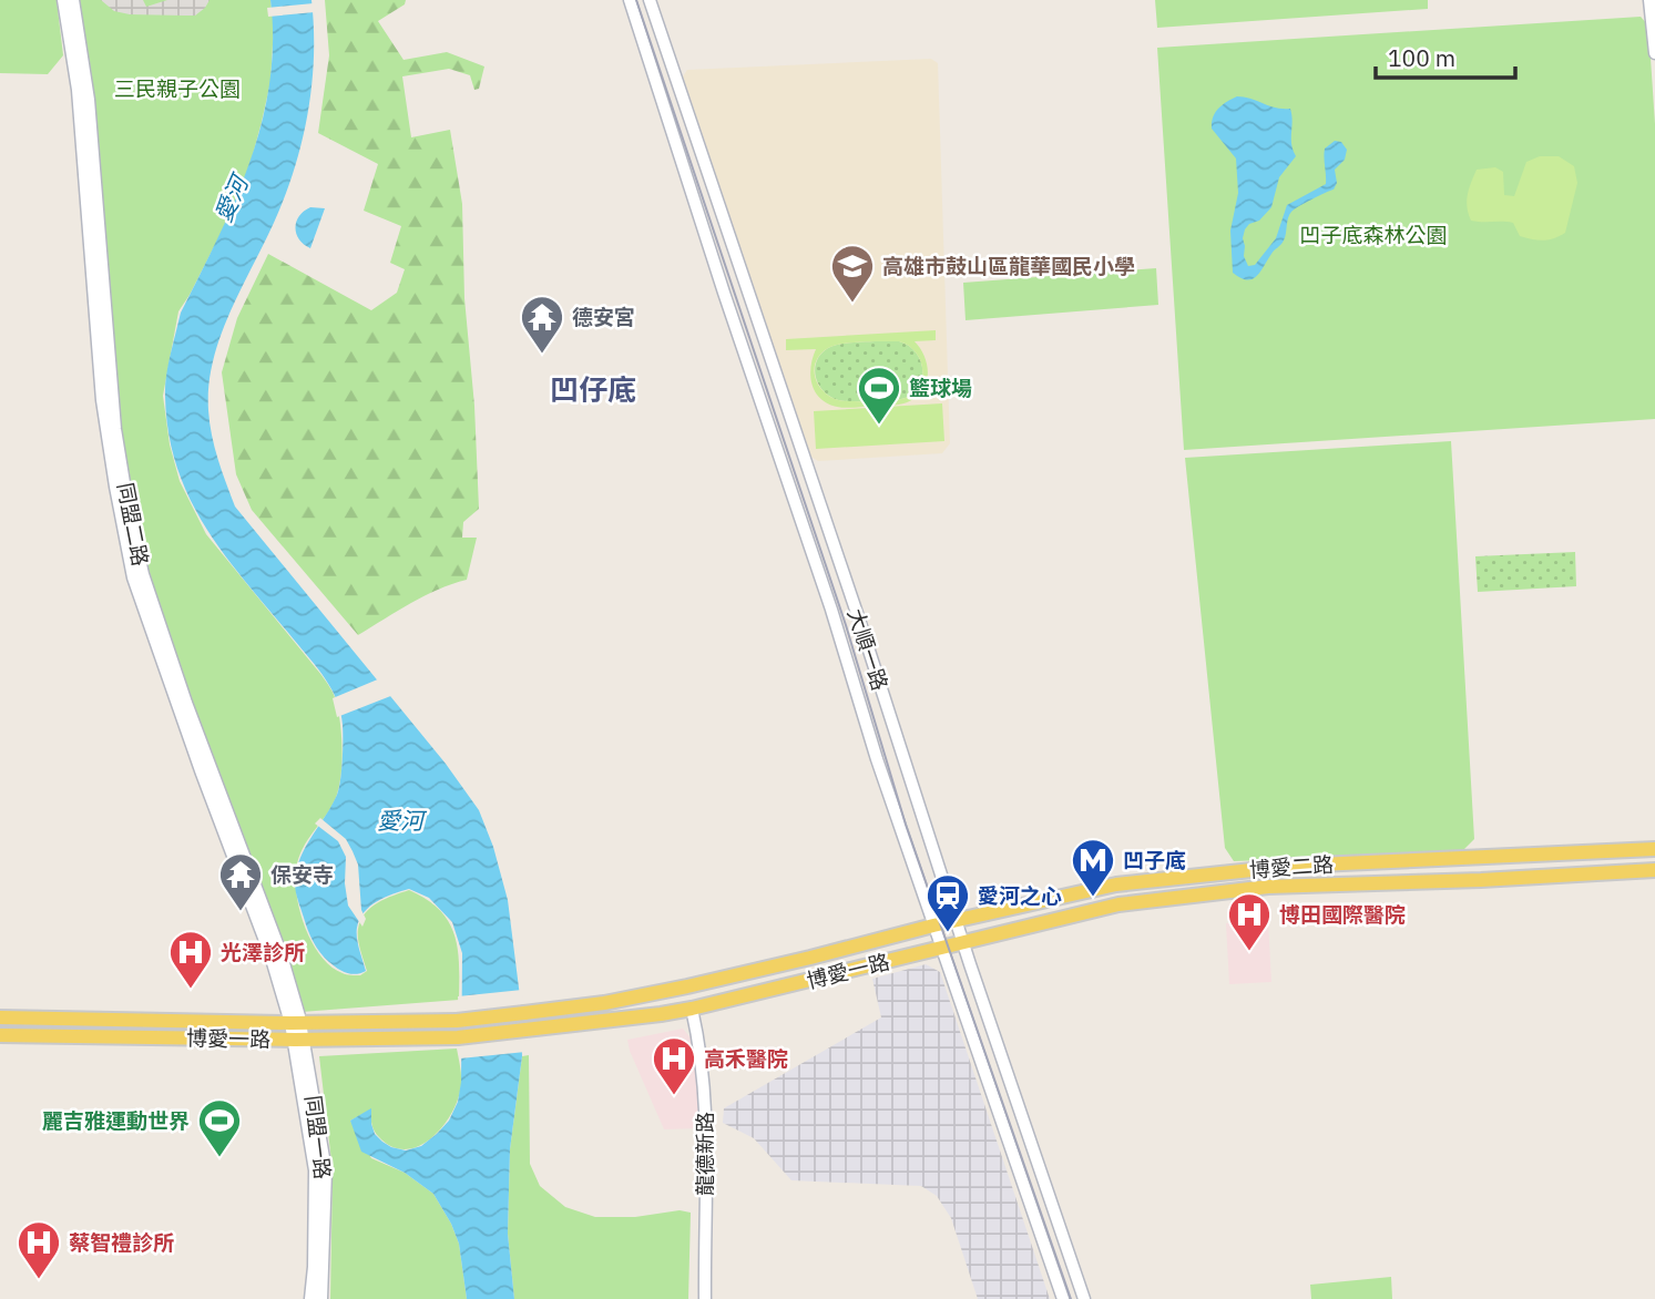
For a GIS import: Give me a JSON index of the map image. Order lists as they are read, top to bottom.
{
  "streets": {
    "main road": ["博愛二路", "博愛一路"],
    "street": [
      "同盟二路",
      "大順一路",
      "同盟一路",
      "龍德新路"
    ]
  },
  "crossings": [
    ["同盟二路", "博愛一路"],
    ["同盟二路", "同盟一路"],
    ["大順一路", "博愛二路"],
    ["大順一路", "博愛一路"],
    ["博愛二路", "博愛一路"],
    ["博愛一路", "同盟一路"],
    ["博愛一路", "龍德新路"]
  ],
  "districts": ["凹仔底"],
  "water": ["愛河"],
  "parks": ["三民親子公園", "凹子底森林公園"],
  "places": {
    "school or university": ["高雄市鼓山區龍華國民小學"],
    "temple": ["德安宮", "保安寺"],
    "sports": ["籃球場", "麗吉雅運動世界"],
    "metro station": ["凹子底"],
    "station": ["愛河之心"],
    "hospital": [
      "博田國際醫院",
      "光澤診所",
      "高禾醫院",
      "蔡智禮診所"
    ]
  },
  "scale_bar": "100 m"
}
